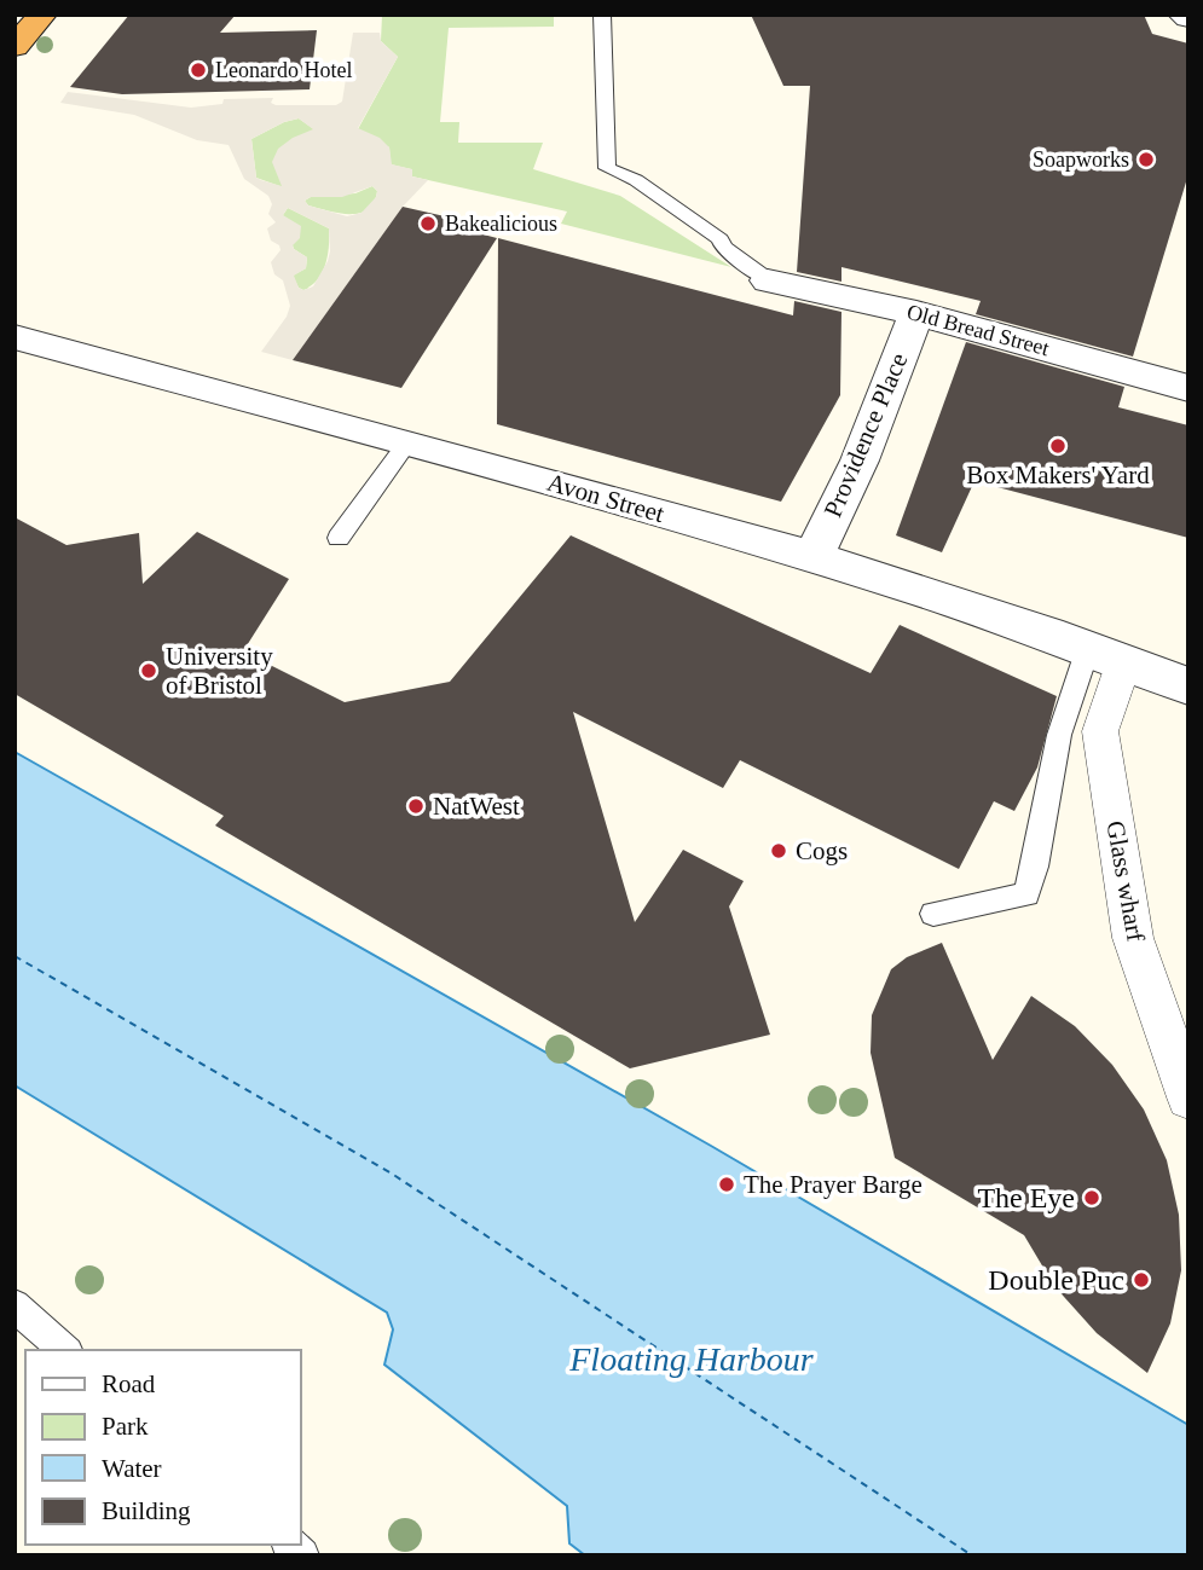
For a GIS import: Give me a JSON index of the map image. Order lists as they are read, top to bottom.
{
  "streets": {
    "street": [
      "Old Bread Street",
      "Providence Place",
      "Avon Street",
      "Glass wharf"
    ]
  },
  "crossings": [
    ["Old Bread Street", "Providence Place"],
    ["Providence Place", "Avon Street"],
    ["Avon Street", "Glass wharf"]
  ],
  "water": ["Floating Harbour"],
  "places": [
    "Leonardo Hotel",
    "Soapworks",
    "Bakealicious",
    "Box Makers' Yard",
    "University of Bristol",
    "NatWest",
    "Cogs",
    "The Prayer Barge",
    "The Eye",
    "Double Puc"
  ],
  "legend": [
    "Road",
    "Park",
    "Water",
    "Building"
  ]
}
